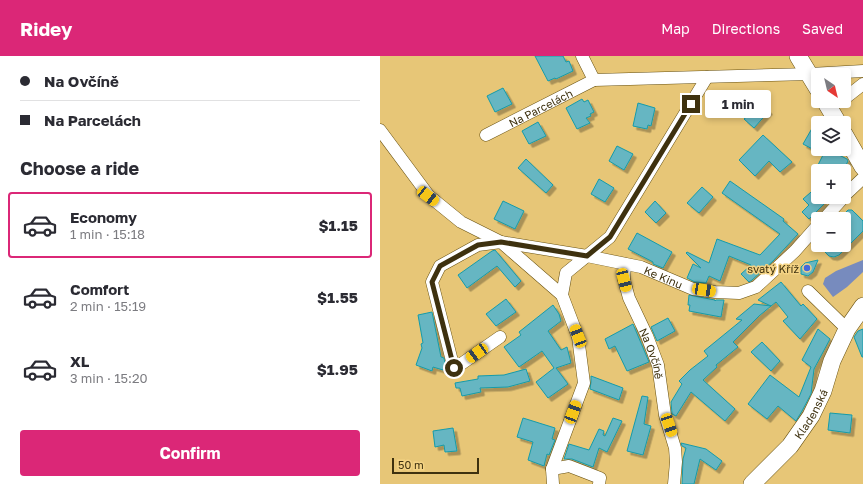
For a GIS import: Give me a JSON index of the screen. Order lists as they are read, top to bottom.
{
  "streets": {
    "street": [
      "Na Parcelách",
      "Ke Kinu",
      "Na Ovčíně",
      "Kladenská"
    ]
  },
  "crossings": [
    ["Ke Kinu", "Na Ovčíně"]
  ],
  "places": ["svatý Kříž"],
  "scale_bar": "50 m",
  "north": "bottom right",
  "page": {
    "header": "Ridey",
    "nav": ["Map", "Directions", "Saved"],
    "banner": ["Na Ovčíně", "Na Parcelách"],
    "map_buttons": ["+", "−"],
    "bubble": "1 min",
    "heading": "Choose a ride",
    "list": [
      {
        "name": "Economy",
        "note": "1 min · 15:18",
        "value": "$1.15"
      },
      {
        "name": "Comfort",
        "note": "2 min · 15:19",
        "value": "$1.55"
      },
      {
        "name": "XL",
        "note": "3 min · 15:20",
        "value": "$1.95"
      }
    ],
    "buttons": "Confirm",
    "scale": "50 m"
  }
}
